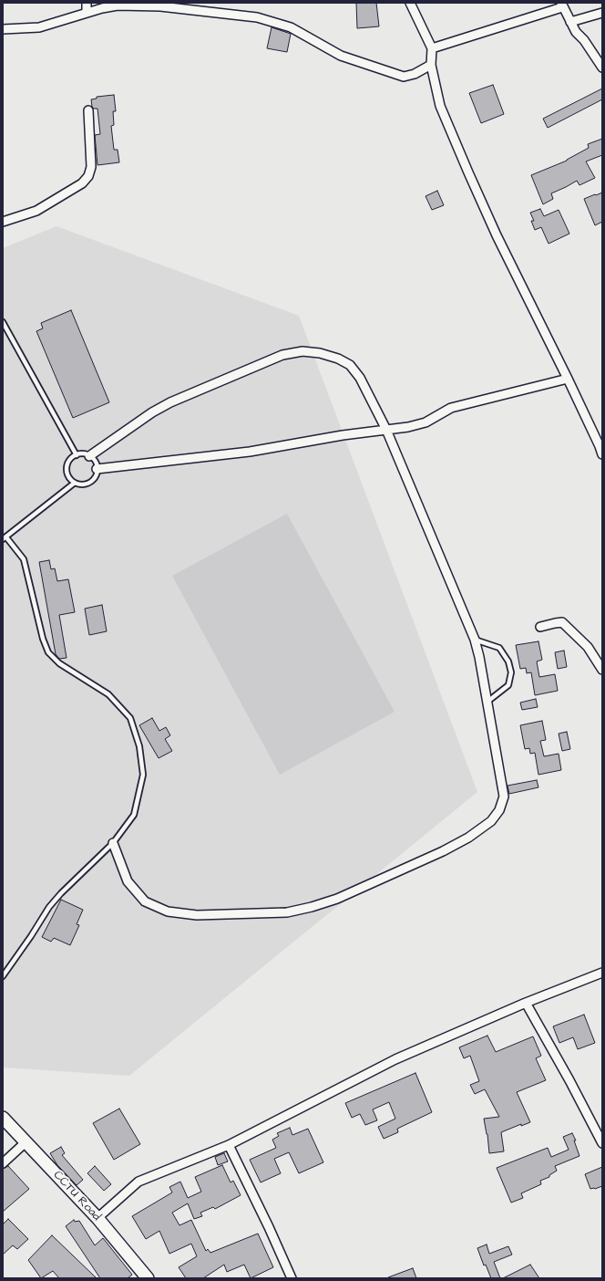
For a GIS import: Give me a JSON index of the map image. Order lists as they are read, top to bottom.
{
  "streets": {
    "street": ["CCTU Road"]
  }
}
